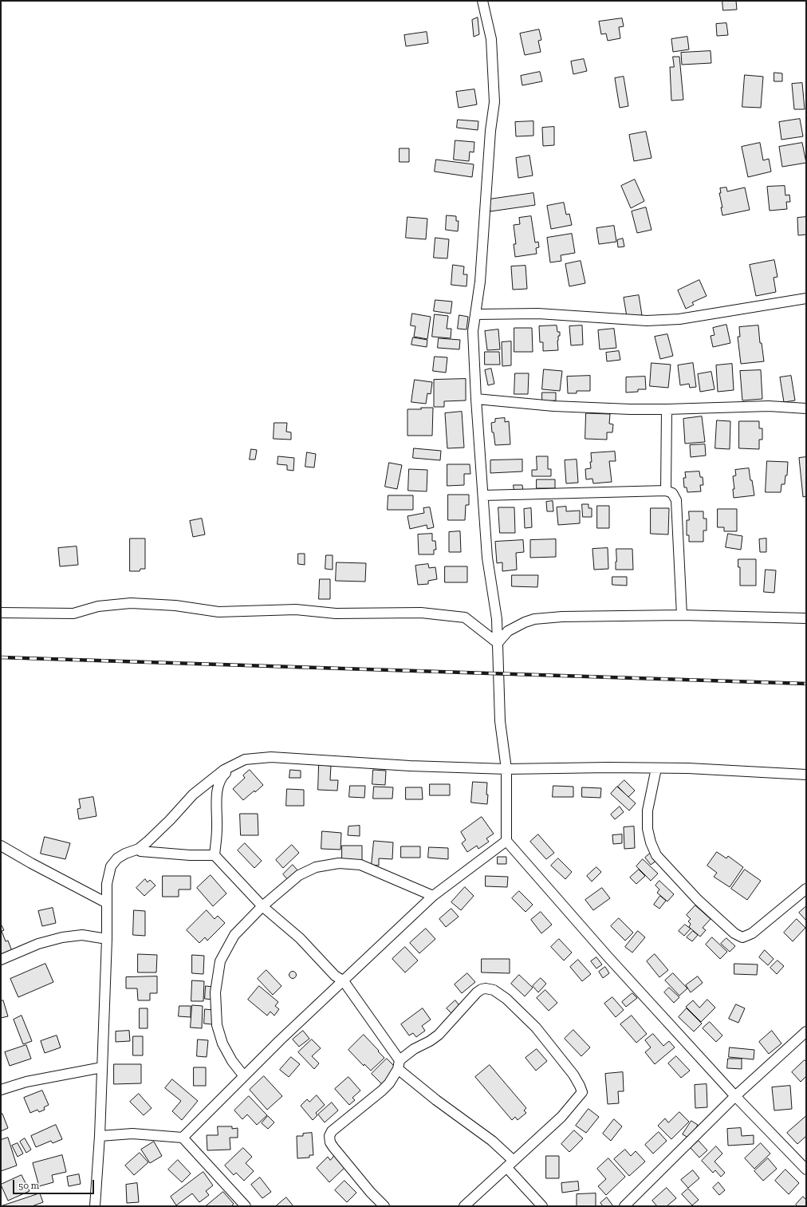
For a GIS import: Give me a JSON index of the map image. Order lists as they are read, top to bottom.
{
  "scale_bar": "50 m"
}
